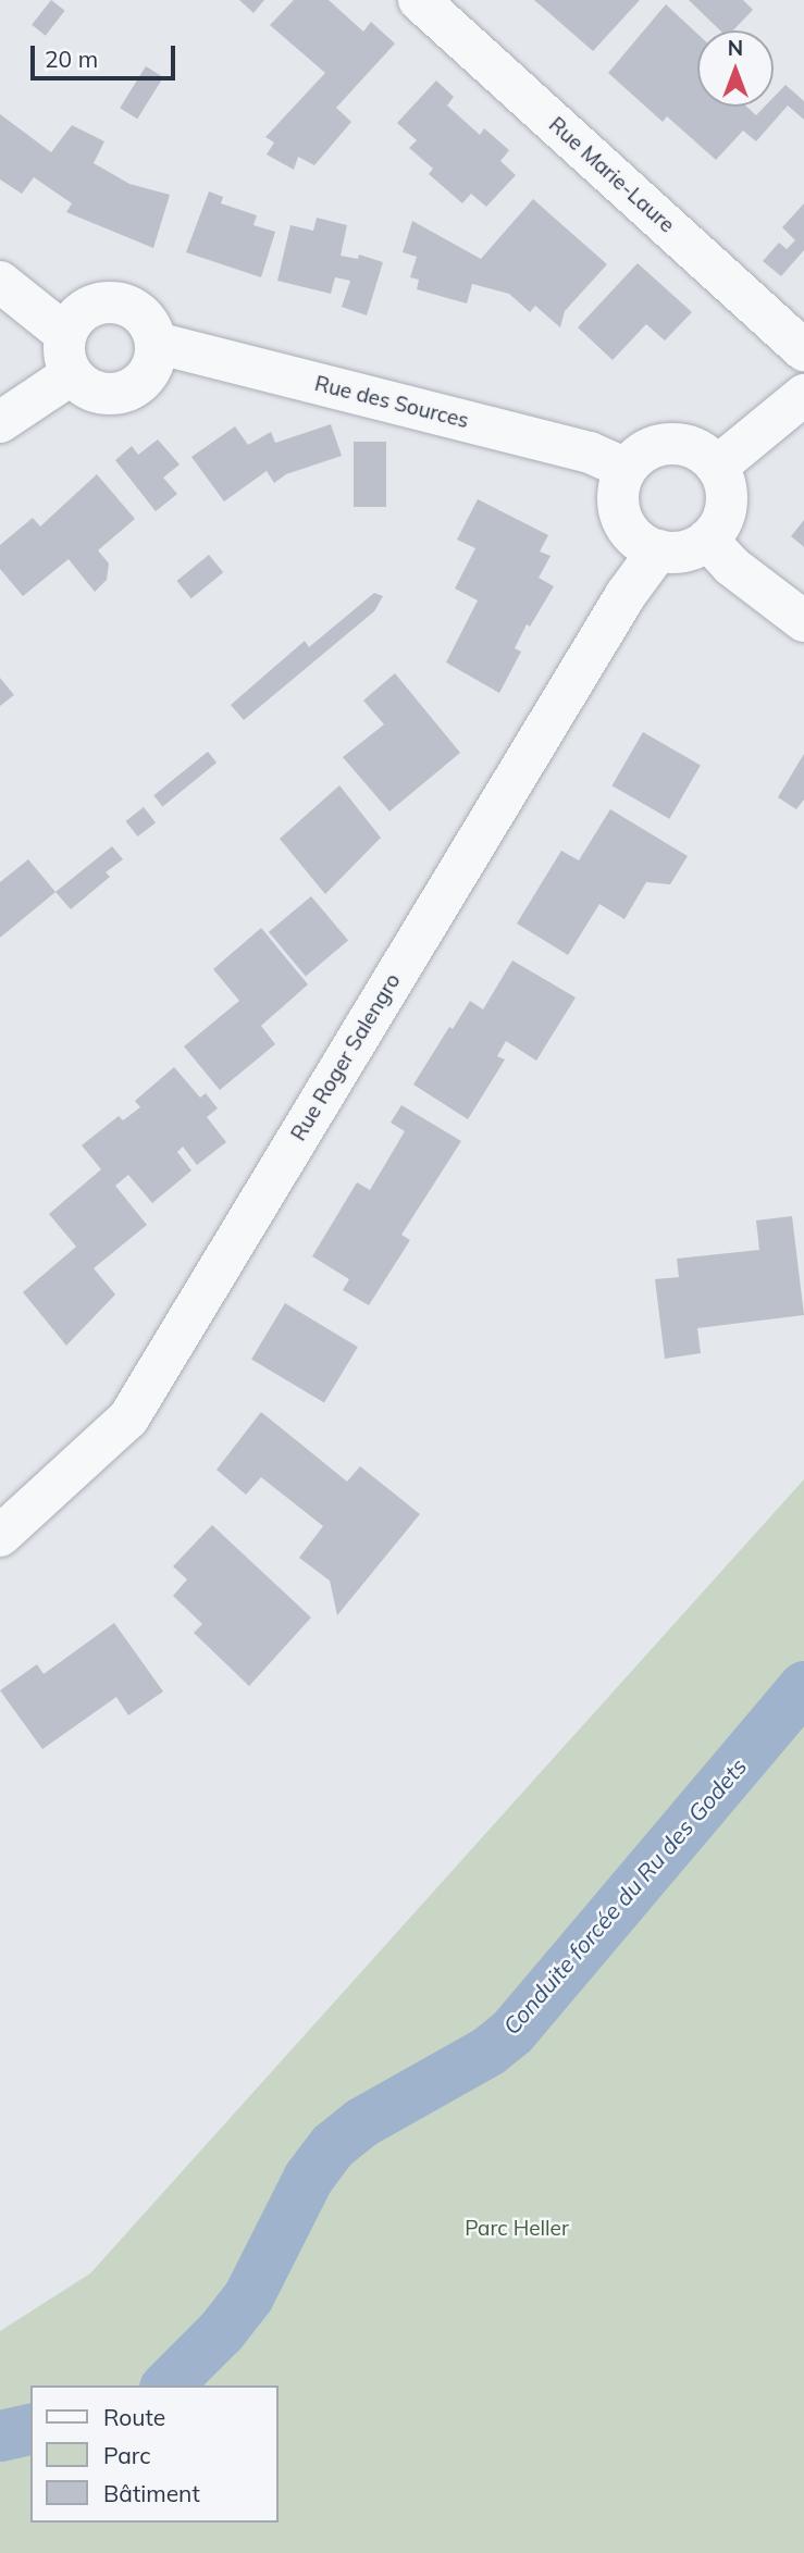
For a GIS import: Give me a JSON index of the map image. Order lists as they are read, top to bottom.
{
  "streets": {
    "street": ["Rue Marie-Laure", "Rue des Sources", "Rue Roger Salengro"]
  },
  "crossings": [
    ["Rue des Sources", "Rue Roger Salengro"]
  ],
  "water": ["Conduite forcée du Ru des Godets"],
  "parks": ["Parc Heller"],
  "legend": ["Route", "Parc", "Bâtiment"],
  "scale_bar": "20 m",
  "north": "top"
}
